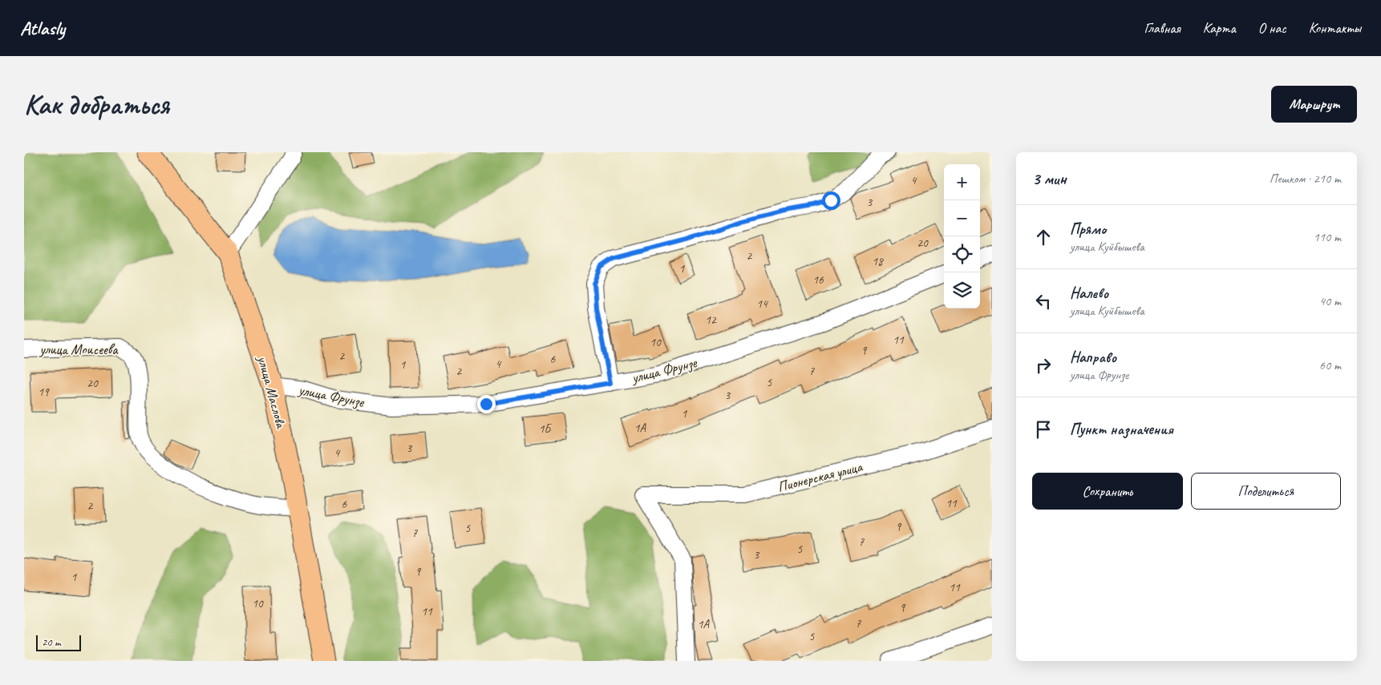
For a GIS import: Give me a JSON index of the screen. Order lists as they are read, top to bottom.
{
  "streets": {
    "main road": ["улица Маслова"],
    "street": ["улица Моисеева", "улица Фрунзе", "Пионерская улица"]
  },
  "crossings": [
    ["улица Моисеева", "улица Маслова"],
    ["улица Фрунзе", "улица Маслова"]
  ],
  "house_numbers": [
    "4",
    "3",
    "20",
    "2",
    "18",
    "1",
    "16",
    "14",
    "12",
    "11",
    "10",
    "9",
    "2",
    "6",
    "4",
    "1",
    "2",
    "7",
    "5",
    "20",
    "19",
    "3",
    "1",
    "1А",
    "1Б",
    "3",
    "4",
    "11",
    "6",
    "2",
    "9",
    "5",
    "7",
    "7",
    "5",
    "3",
    "9",
    "1",
    "11",
    "10",
    "9",
    "11",
    "7",
    "1А",
    "5"
  ],
  "scale_bar": "20 m",
  "page": {
    "header": "Atlasly",
    "nav": [
      "Главная",
      "Карта",
      "О нас",
      "Контакты"
    ],
    "buttons": [
      "Маршрут",
      ["Сохранить", "Поделиться"]
    ],
    "title": "Как добраться",
    "heading": ["3 мин", "Пешком · 210 m"],
    "map_buttons": ["+", "−"],
    "list": [
      ["Прямо", "улица Куйбышева", "110 m"],
      ["Налево", "улица Куйбышева", "40 m"],
      ["Направо", "улица Фрунзе", "60 m"],
      "Пункт назначения"
    ],
    "scale": "20 m"
  }
}
